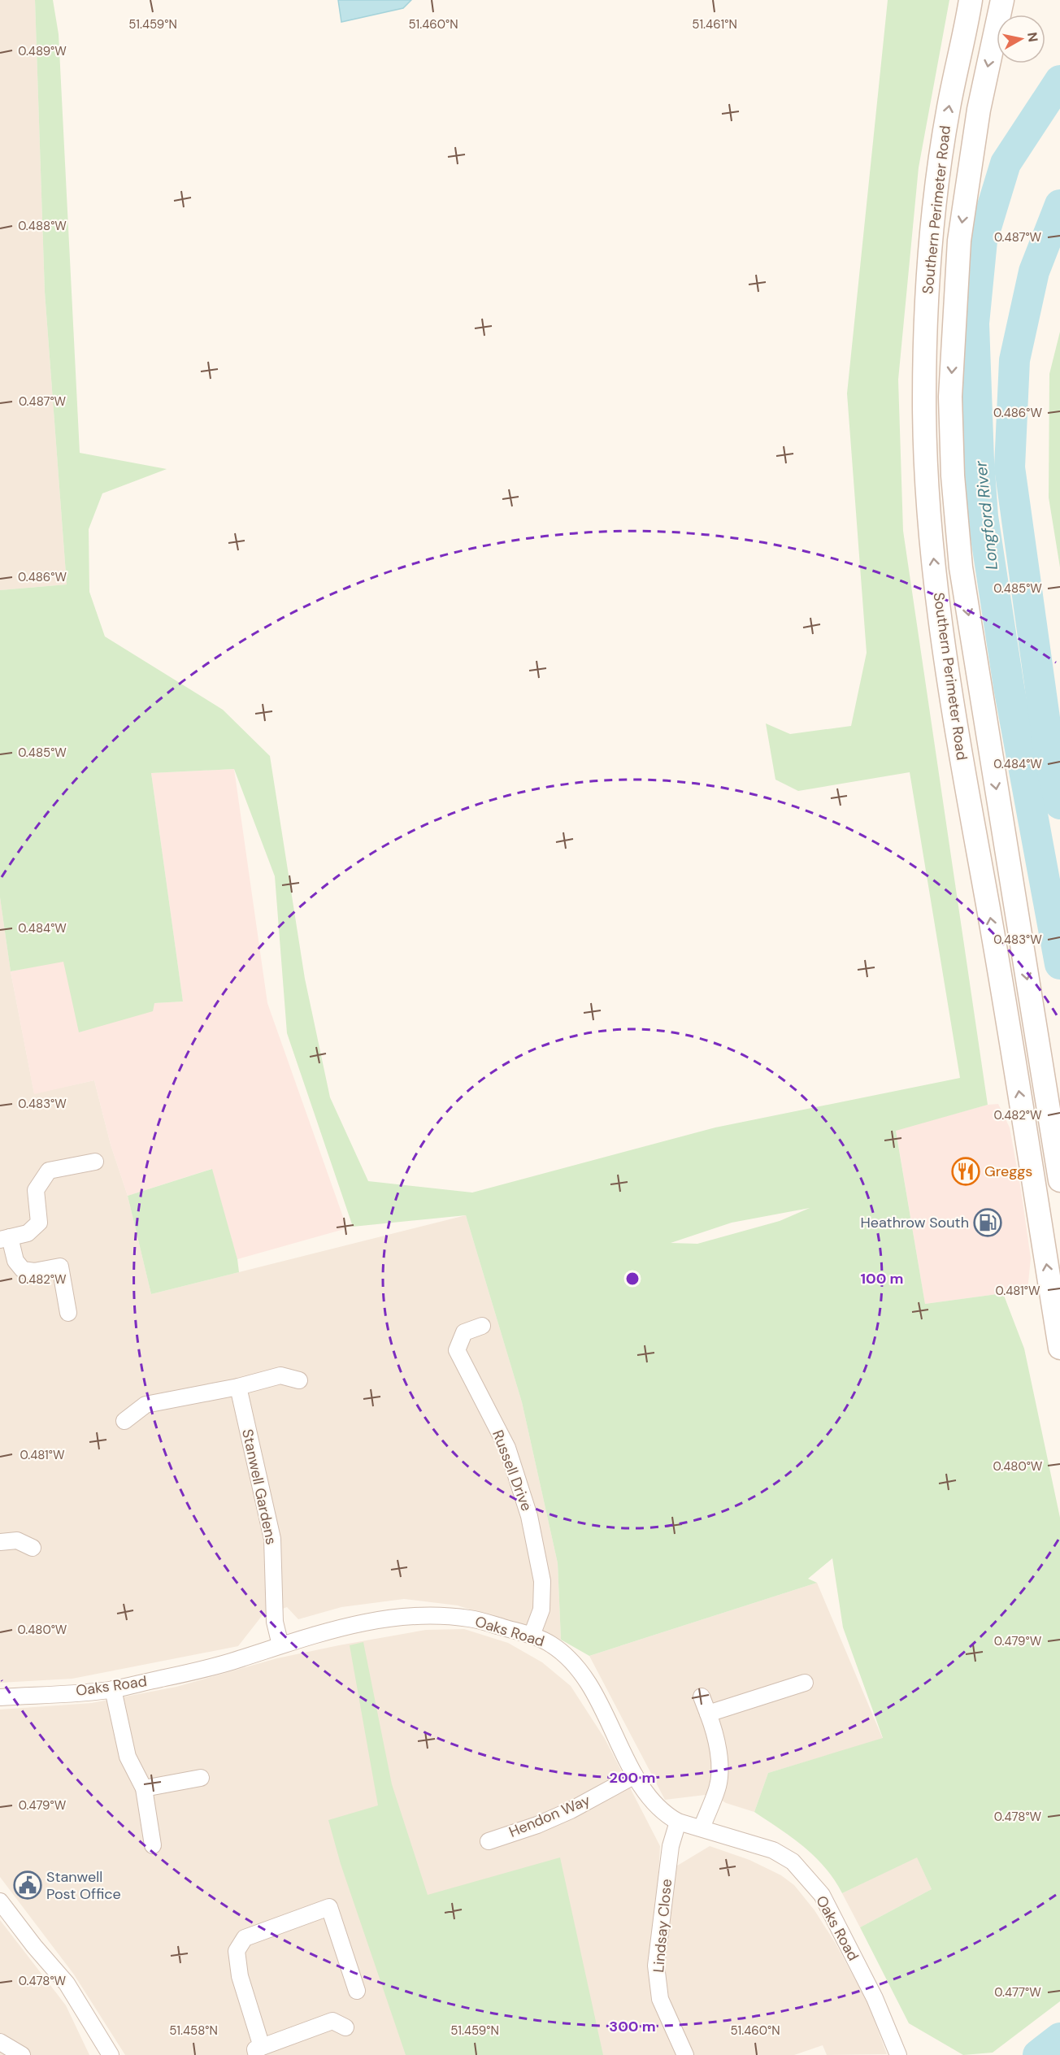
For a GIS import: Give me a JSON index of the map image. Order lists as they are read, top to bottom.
{
  "streets": {
    "street": [
      "Southern Perimeter Road",
      "Russell Drive",
      "Stanwell Gardens",
      "Oaks Road",
      "Hendon Way",
      "Lindsay Close"
    ]
  },
  "crossings": [
    ["Russell Drive", "Oaks Road"],
    ["Stanwell Gardens", "Oaks Road"],
    ["Oaks Road", "Hendon Way"],
    ["Oaks Road", "Lindsay Close"]
  ],
  "water": ["Longford River"],
  "places": {
    "restaurant": ["Greggs"],
    "fuel station": ["Heathrow South"],
    "public building": ["Stanwell Post Office"]
  },
  "north": "right",
  "coordinates": [
    "51.459°N",
    "51.460°N",
    "51.461°N",
    "0.489°W",
    "0.488°W",
    "0.487°W",
    "0.486°W",
    "0.485°W",
    "0.484°W",
    "0.483°W",
    "0.482°W",
    "0.481°W",
    "0.480°W",
    "0.479°W",
    "0.478°W",
    "0.477°W",
    "51.458°N"
  ],
  "rings": ["100 m", "200 m", "300 m"]
}
